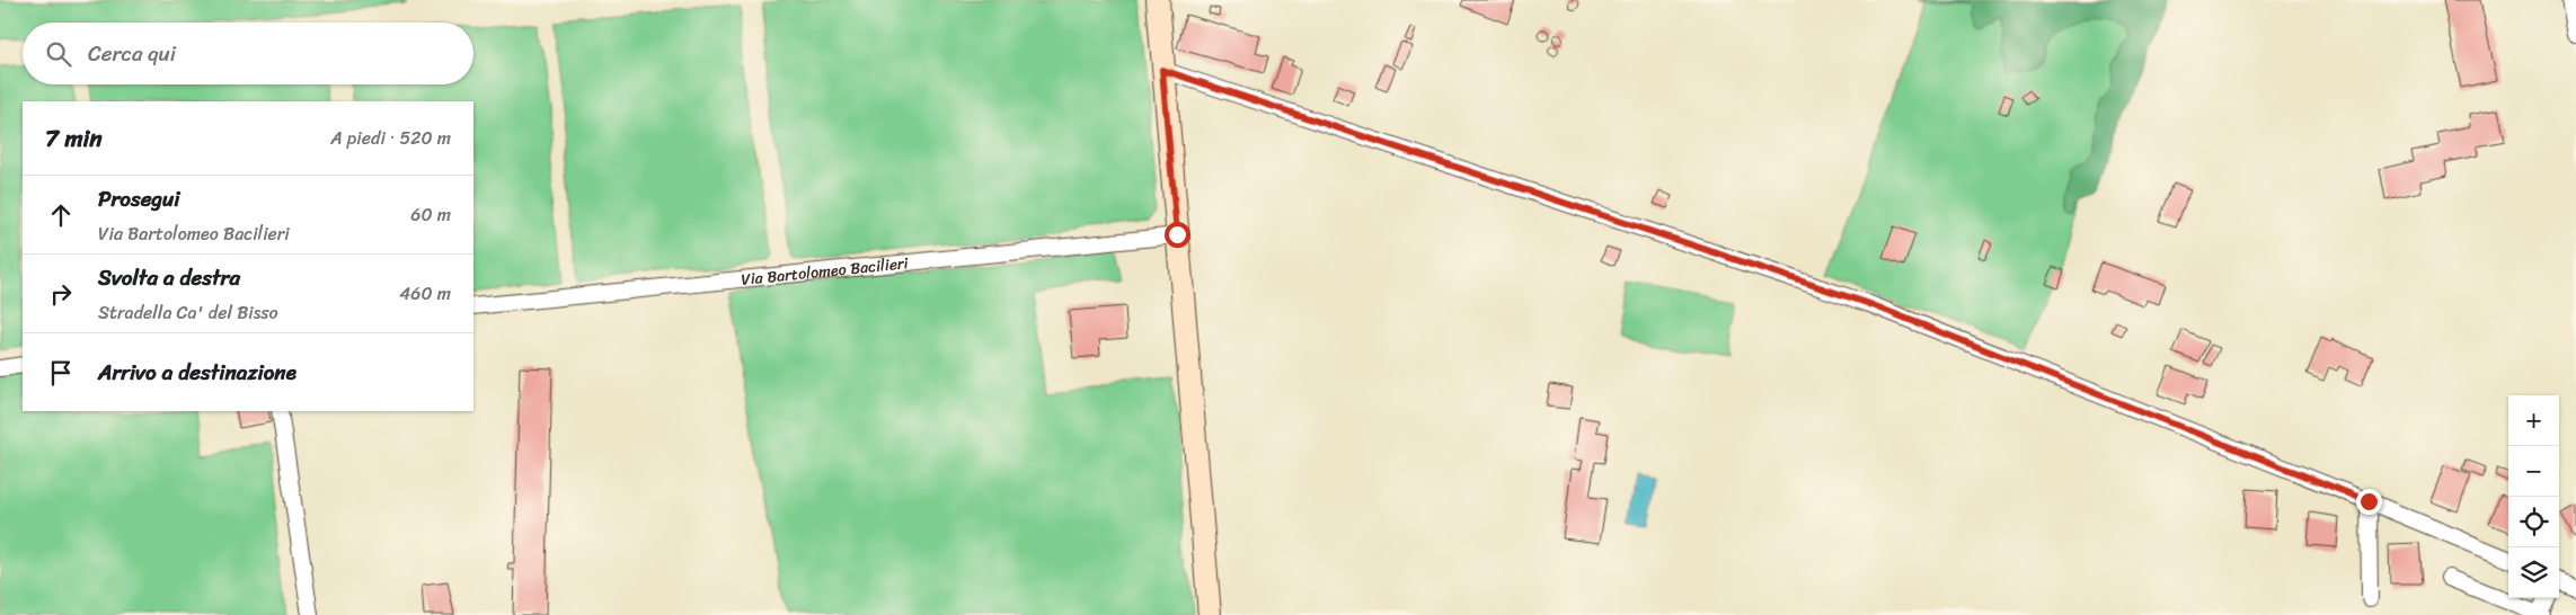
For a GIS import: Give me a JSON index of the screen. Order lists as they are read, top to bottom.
{
  "streets": {
    "street": ["Via Bartolomeo Bacilieri"]
  },
  "page": {
    "search": "Cerca qui",
    "heading": ["7 min", "A piedi · 520 m"],
    "list": [
      ["Prosegui", "Via Bartolomeo Bacilieri", "60 m"],
      ["Svolta a destra", "Stradella Ca' del Bisso", "460 m"],
      "Arrivo a destinazione"
    ],
    "map_buttons": ["+", "−"]
  }
}
